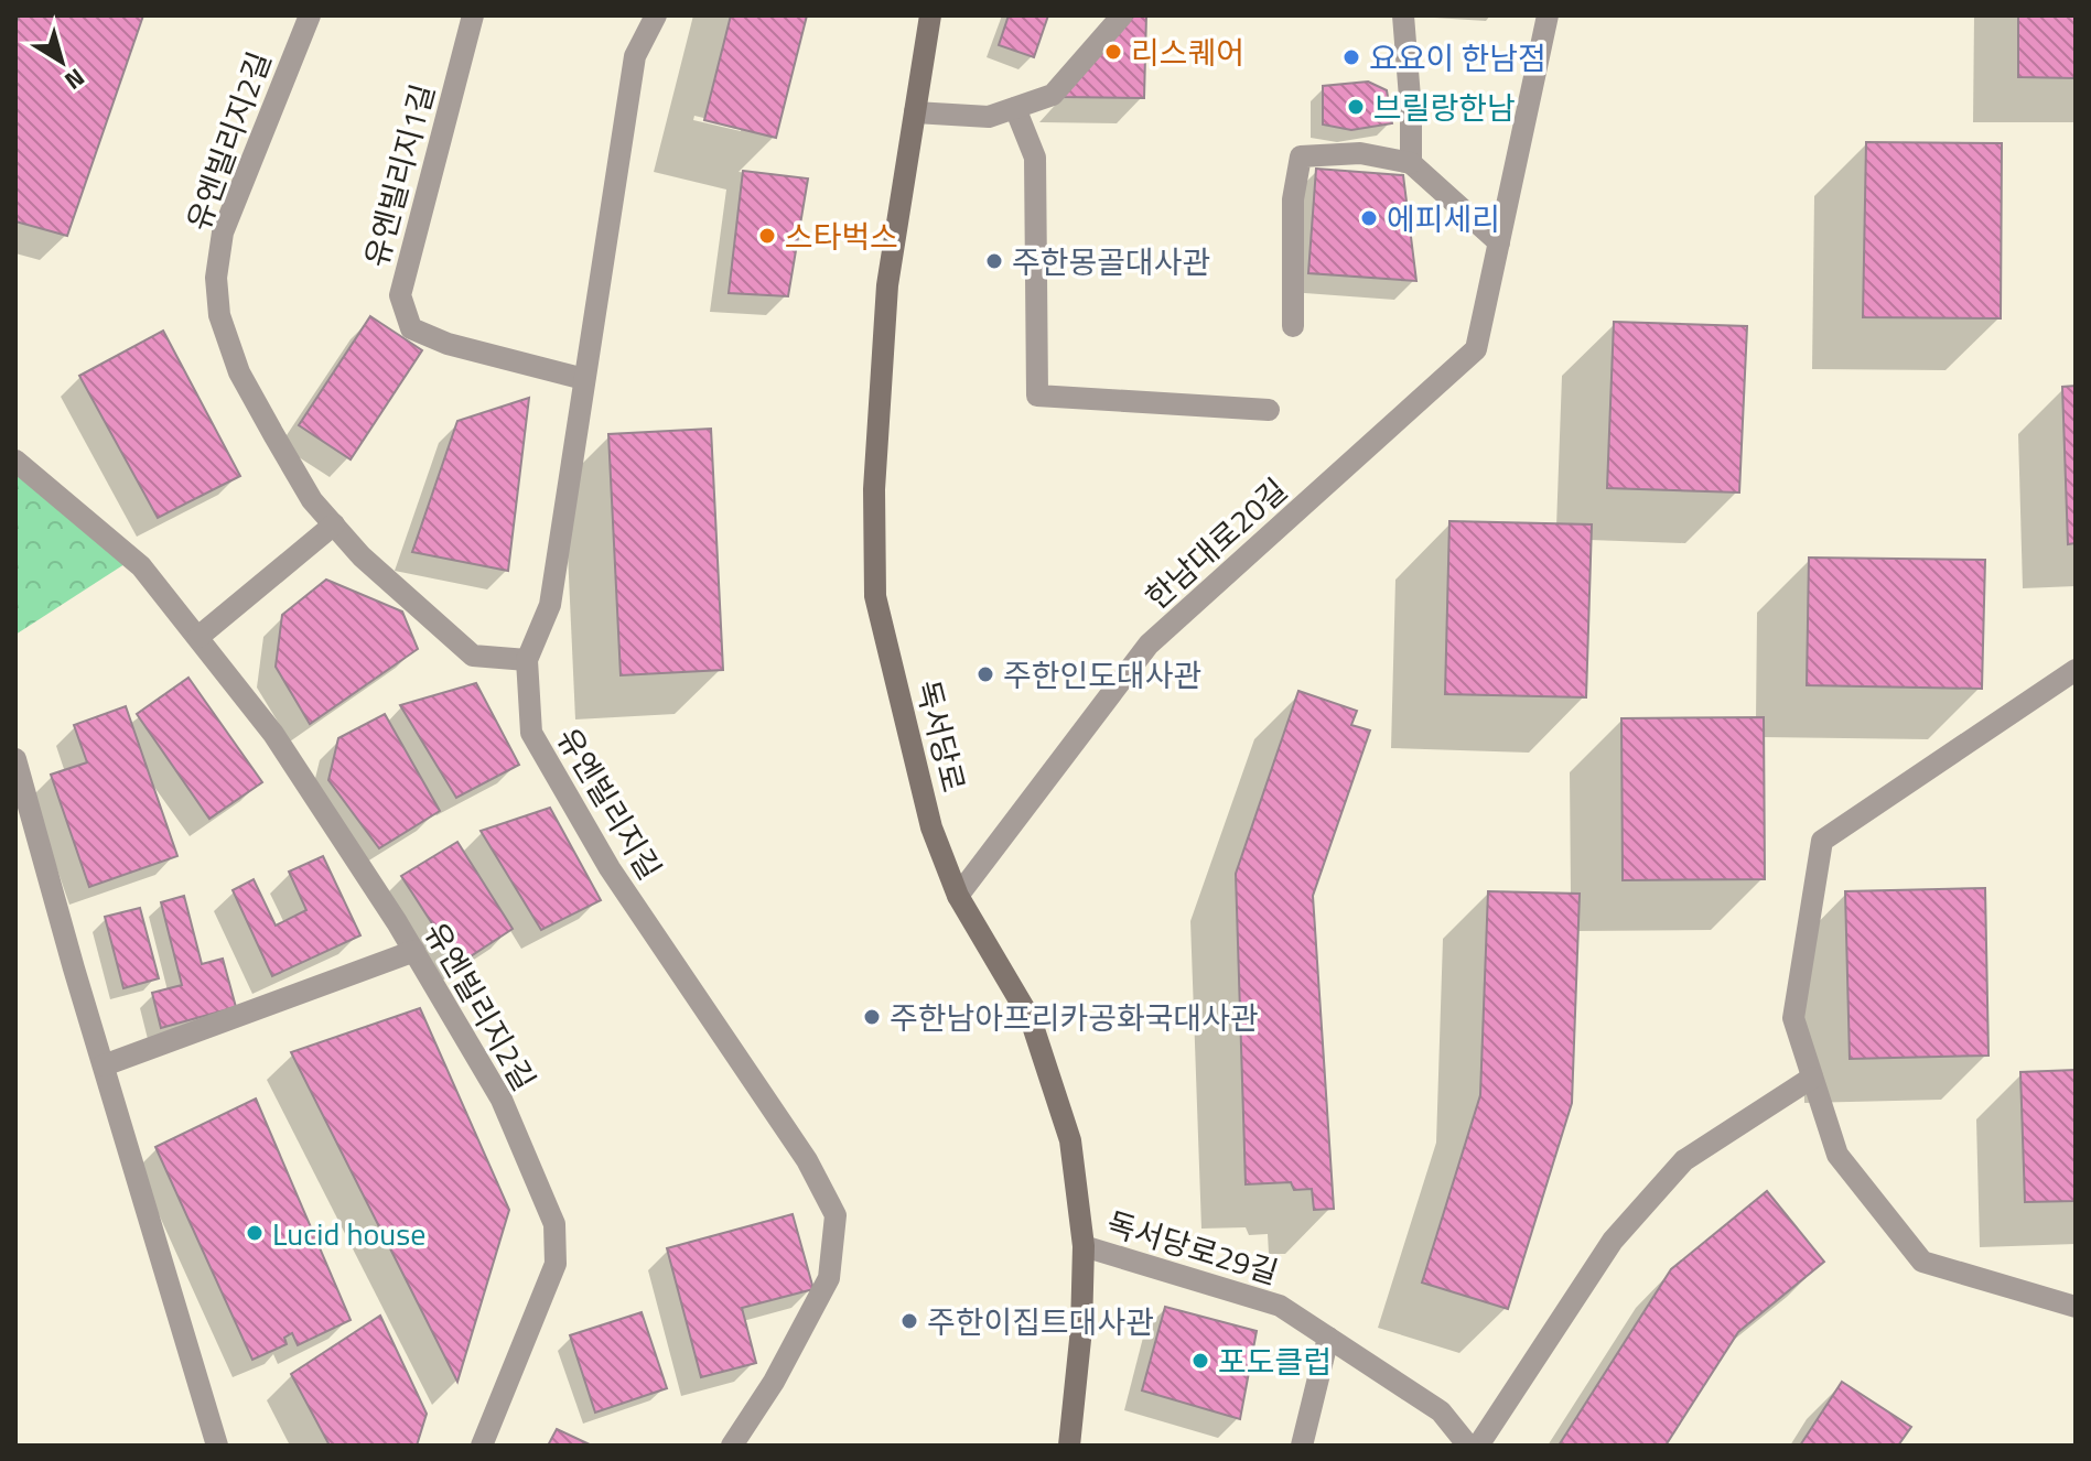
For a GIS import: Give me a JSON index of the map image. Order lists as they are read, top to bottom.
{
  "streets": {
    "main road": ["독서당로"],
    "street": [
      "유엔빌리지2길",
      "유엔빌리지1길",
      "한남대로20길",
      "유엔빌리지길",
      "독서당로29길"
    ]
  },
  "crossings": [
    ["유엔빌리지2길", "유엔빌리지길"],
    ["유엔빌리지1길", "유엔빌리지길"],
    ["한남대로20길", "독서당로"],
    ["독서당로", "독서당로29길"]
  ],
  "places": [
    "리스퀘어",
    "요요이 한남점",
    "브릴랑한남",
    "에피세리",
    "스타벅스",
    "주한몽골대사관",
    "주한인도대사관",
    "주한남아프리카공화국대사관",
    "Lucid house",
    "주한이집트대사관",
    "포도클럽"
  ],
  "north": "bottom right"
}
